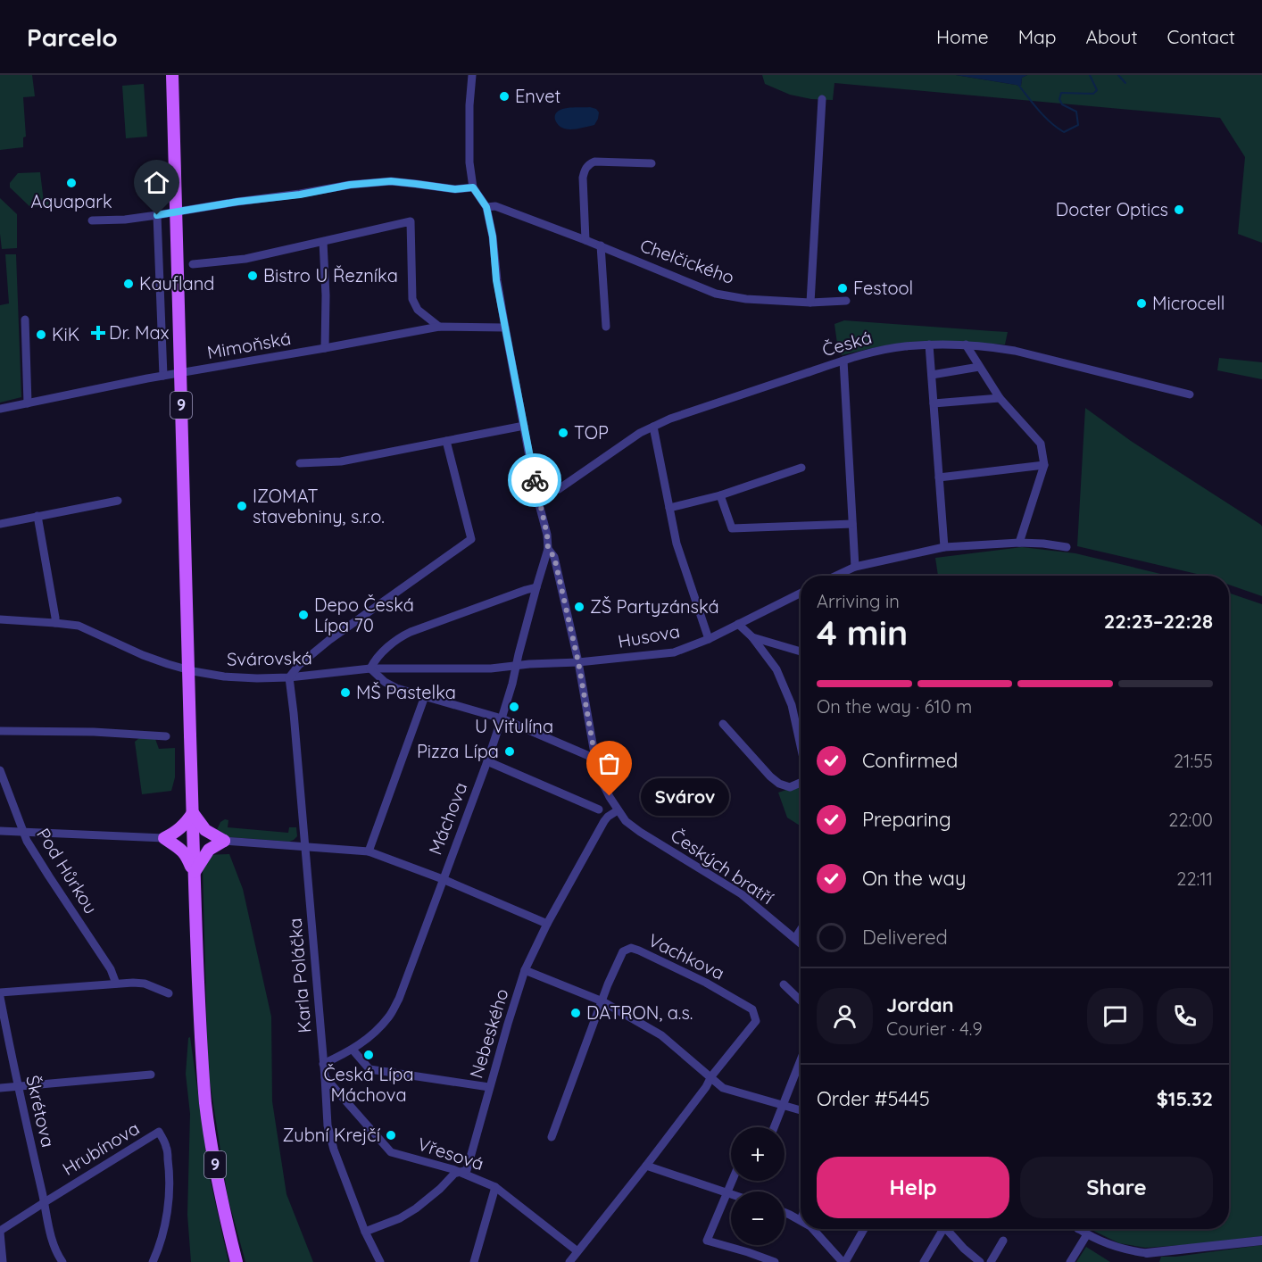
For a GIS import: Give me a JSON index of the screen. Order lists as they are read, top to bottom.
{
  "streets": {
    "main road": ["9"],
    "street": [
      "Chelčického",
      "Česká",
      "Mimoňská",
      "Husova",
      "Svárovská",
      "Máchova",
      "Českých bratří",
      "Pod Hůrkou",
      "Vachkova",
      "Karla Poláčka",
      "Nebeského",
      "Škrétova",
      "Hrubínova",
      "Vřesová"
    ]
  },
  "crossings": [
    ["Husova", "Svárovská"],
    ["Husova", "Máchova"],
    ["Husova", "Českých bratří"],
    ["Svárovská", "Máchova"],
    ["Svárovská", "Karla Poláčka"],
    ["Máchova", "Českých bratří"],
    ["Máchova", "Karla Poláčka"],
    ["Českých bratří", "Nebeského"],
    ["Karla Poláčka", "Nebeského"],
    ["Karla Poláčka", "Vřesová"],
    ["Nebeského", "Vřesová"],
    ["Škrétova", "Hrubínova"]
  ],
  "places": {
    "other": [
      "Envet",
      "Aquapark",
      "Docter Optics",
      "Bistro U Řezníka",
      "Kaufland",
      "Festool",
      "Microcell",
      "KiK",
      "TOP",
      "IZOMAT stavebniny, s.r.o.",
      "ZŠ Partyzánská",
      "Depo Česká Lípa 70",
      "MŠ Pastelka",
      "U Viťulína",
      "Pizza Lípa",
      "Svárov",
      "DATRON, a.s.",
      "Česká Lípa Máchova",
      "Zubní Krejčí"
    ],
    "health": ["Dr. Max"]
  },
  "page": {
    "header": "Parcelo",
    "nav": [
      "Home",
      "Map",
      "About",
      "Contact"
    ],
    "heading": ["4 min", "Arriving in", "22:23–22:28"],
    "panel": [
      "Jordan",
      "Courier · 4.9",
      "Order #5445",
      "$15.32"
    ],
    "bar": "On the way · 610 m",
    "list": [
      ["Confirmed", "21:55"],
      ["Preparing", "22:00"],
      ["On the way", "22:11"],
      "Delivered"
    ],
    "bubble": "Svárov",
    "map_buttons": ["+", "−"],
    "buttons": ["Help", "Share"]
  }
}
